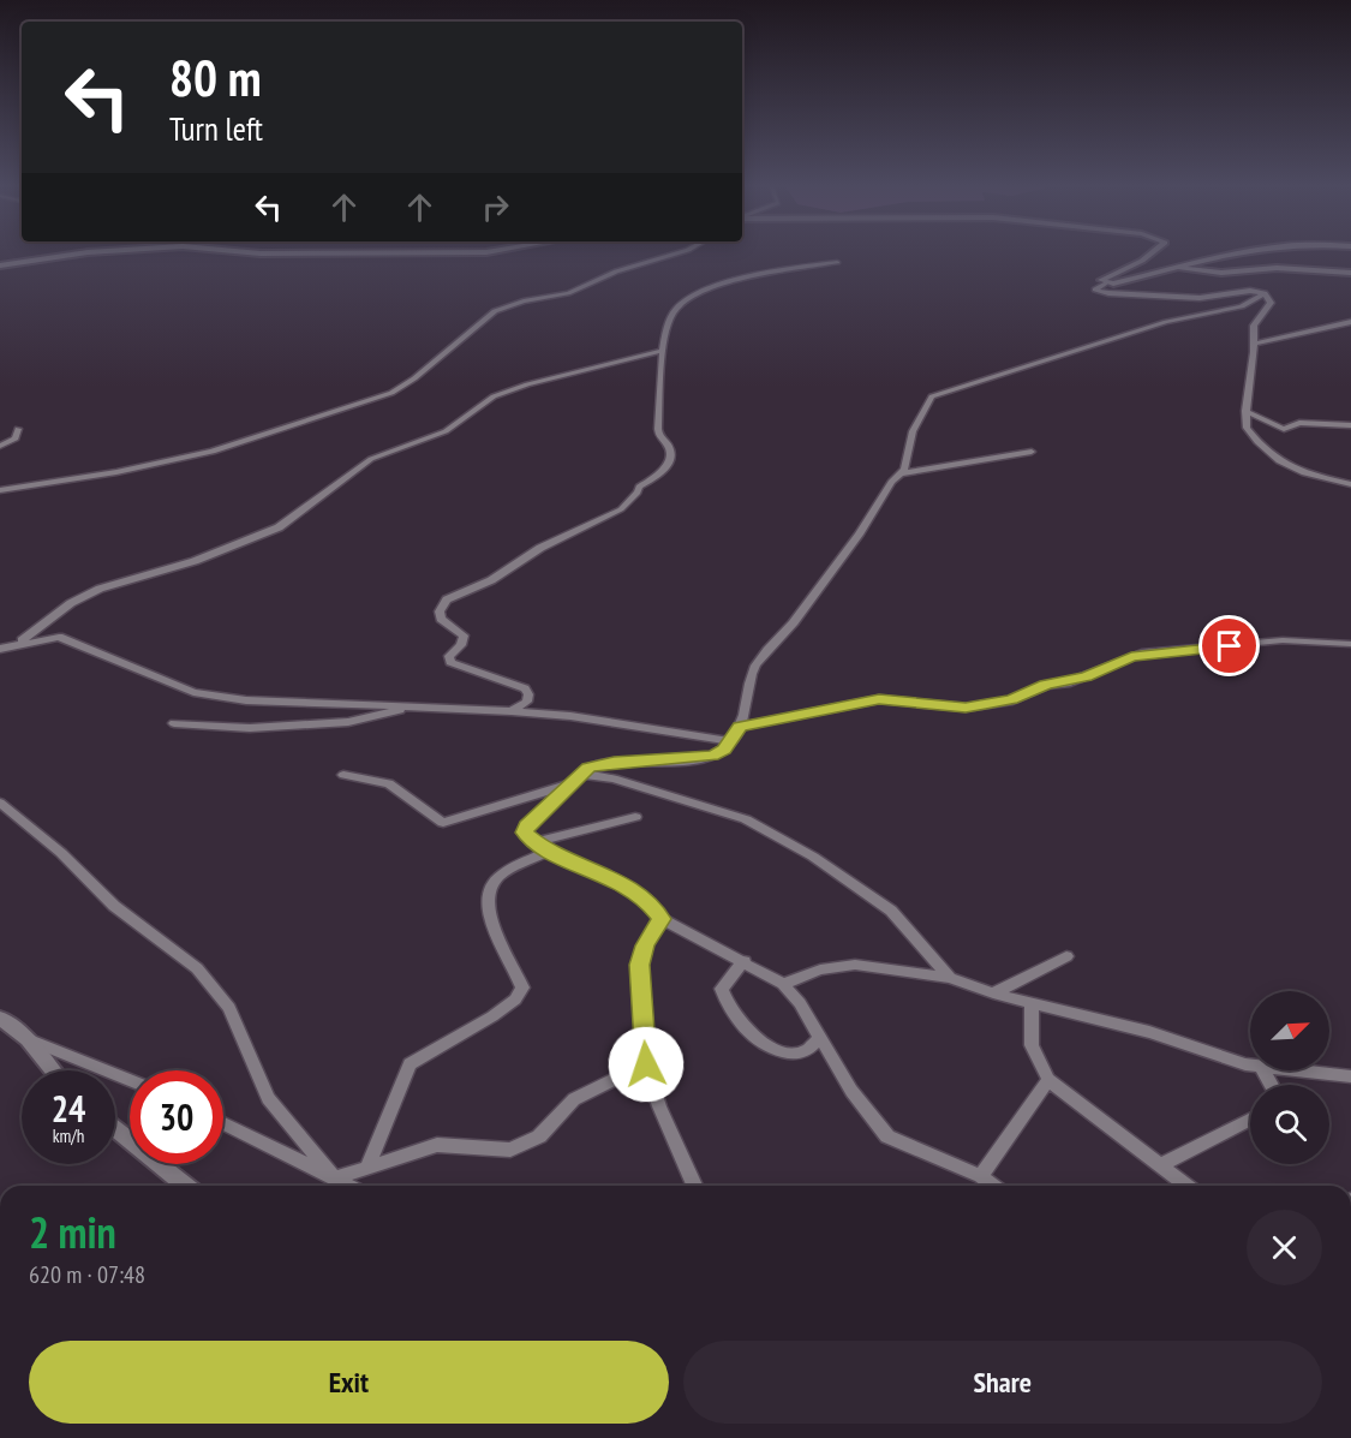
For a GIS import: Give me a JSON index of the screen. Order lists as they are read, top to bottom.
{
  "north": "top right",
  "page": {
    "turn": ["80 m", "Turn left"],
    "speed": "24 km/h",
    "limit": "30",
    "heading": ["2 min", "620 m · 07:48"],
    "buttons": ["Exit", "Share"]
  }
}
